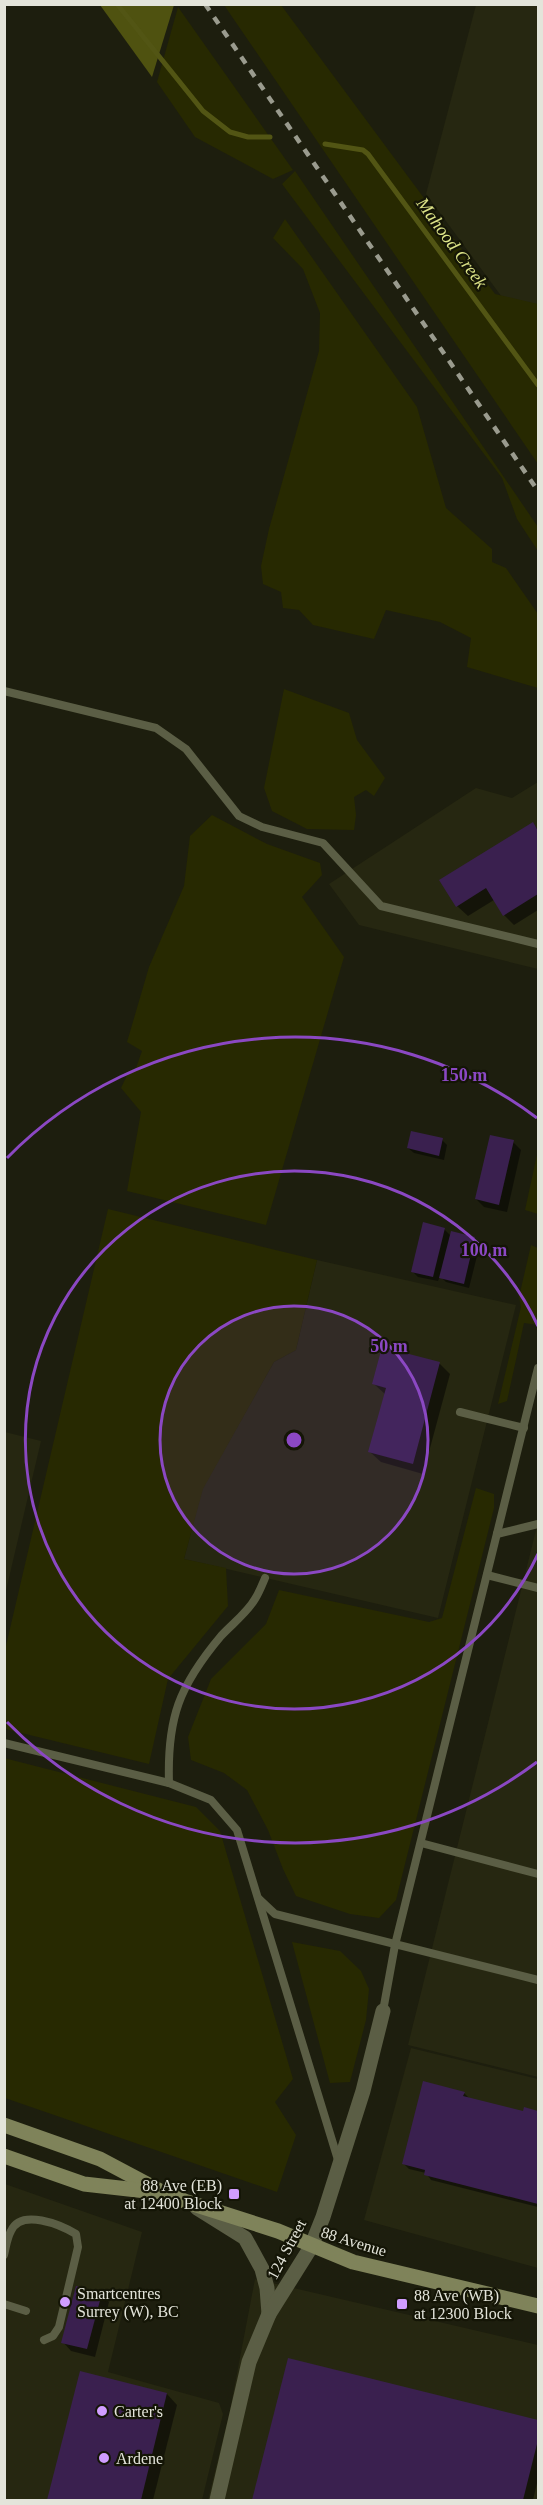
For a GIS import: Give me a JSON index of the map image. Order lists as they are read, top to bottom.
{
  "streets": {
    "main road": ["88 Avenue"],
    "street": ["124 Street"]
  },
  "crossings": [
    ["88 Avenue", "124 Street"]
  ],
  "water": ["Mahood Creek"],
  "places": {
    "transit": ["88 Ave (EB) at 12400 Block", "88 Ave (WB) at 12300 Block"],
    "other": ["Smartcentres Surrey (W), BC", "Carter's", "Ardene"]
  },
  "rings": ["150 m", "100 m", "50 m"]
}
